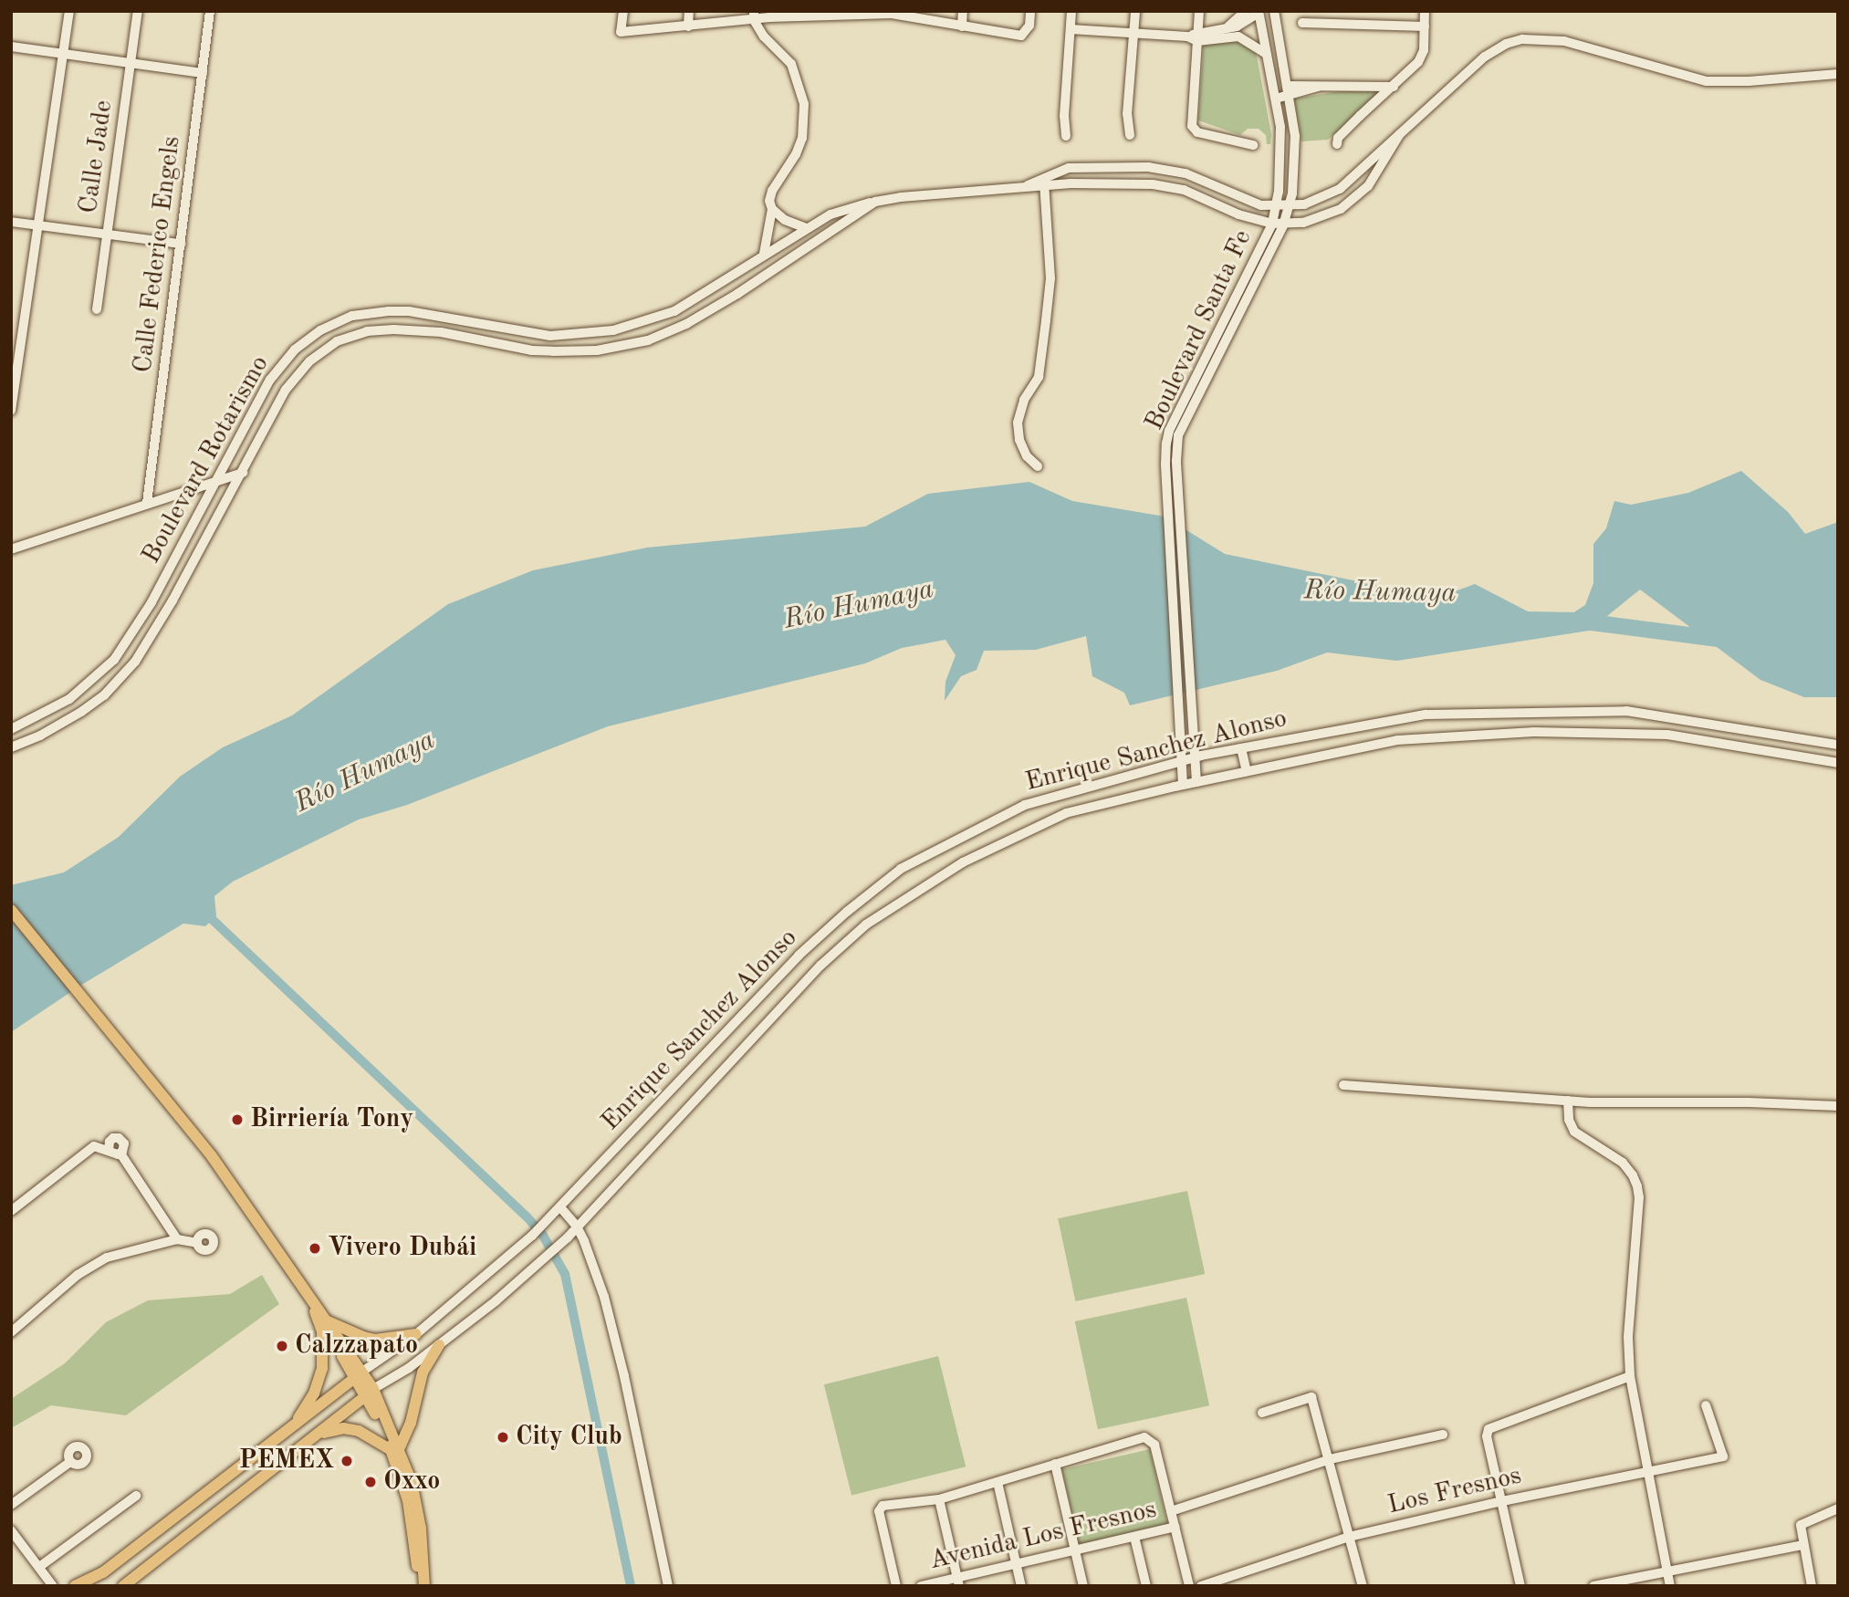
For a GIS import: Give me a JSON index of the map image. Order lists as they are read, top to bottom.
{
  "streets": {
    "street": [
      "Calle Jade",
      "Calle Federico Engels",
      "Boulevard Santa Fe",
      "Boulevard Rotarismo",
      "Enrique Sanchez Alonso",
      "Los Fresnos",
      "Avenida Los Fresnos"
    ]
  },
  "crossings": [
    ["Boulevard Santa Fe", "Enrique Sanchez Alonso"]
  ],
  "water": ["Río Humaya"],
  "places": [
    "Birriería Tony",
    "Vivero Dubái",
    "Calzzapato",
    "City Club",
    "PEMEX",
    "Oxxo"
  ]
}
